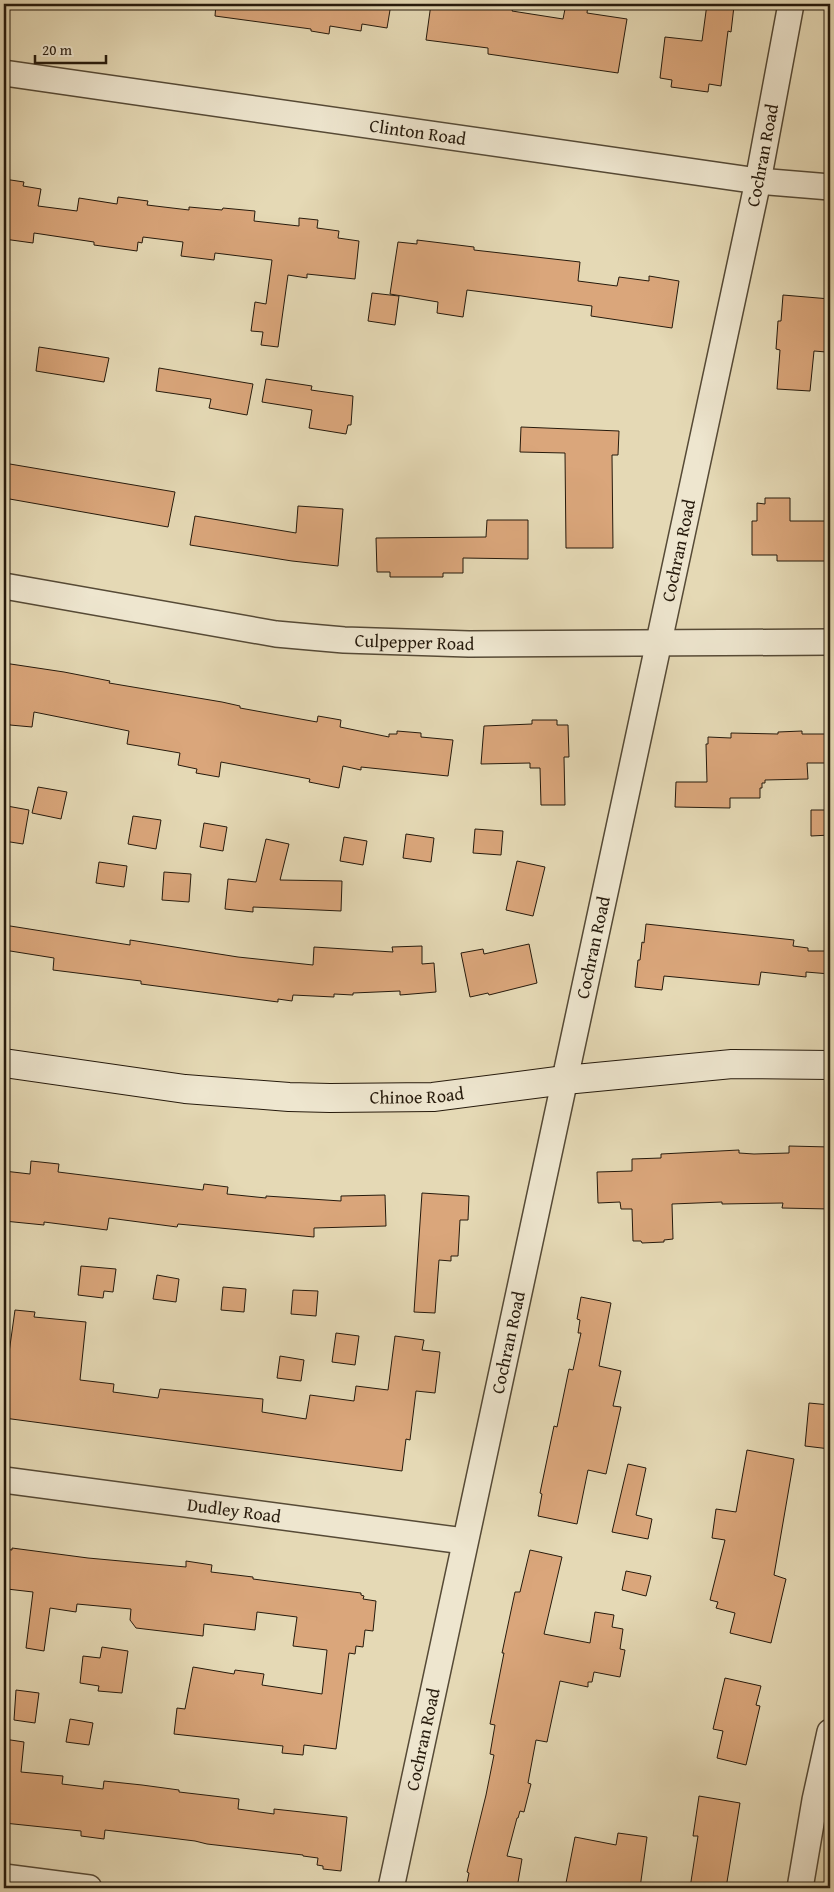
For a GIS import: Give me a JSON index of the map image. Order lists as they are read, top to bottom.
{
  "streets": {
    "street": [
      "Clinton Road",
      "Cochran Road",
      "Culpepper Road",
      "Chinoe Road",
      "Dudley Road"
    ]
  },
  "crossings": [
    ["Clinton Road", "Cochran Road"],
    ["Cochran Road", "Culpepper Road"],
    ["Cochran Road", "Chinoe Road"],
    ["Cochran Road", "Dudley Road"]
  ],
  "scale_bar": "20 m"
}
